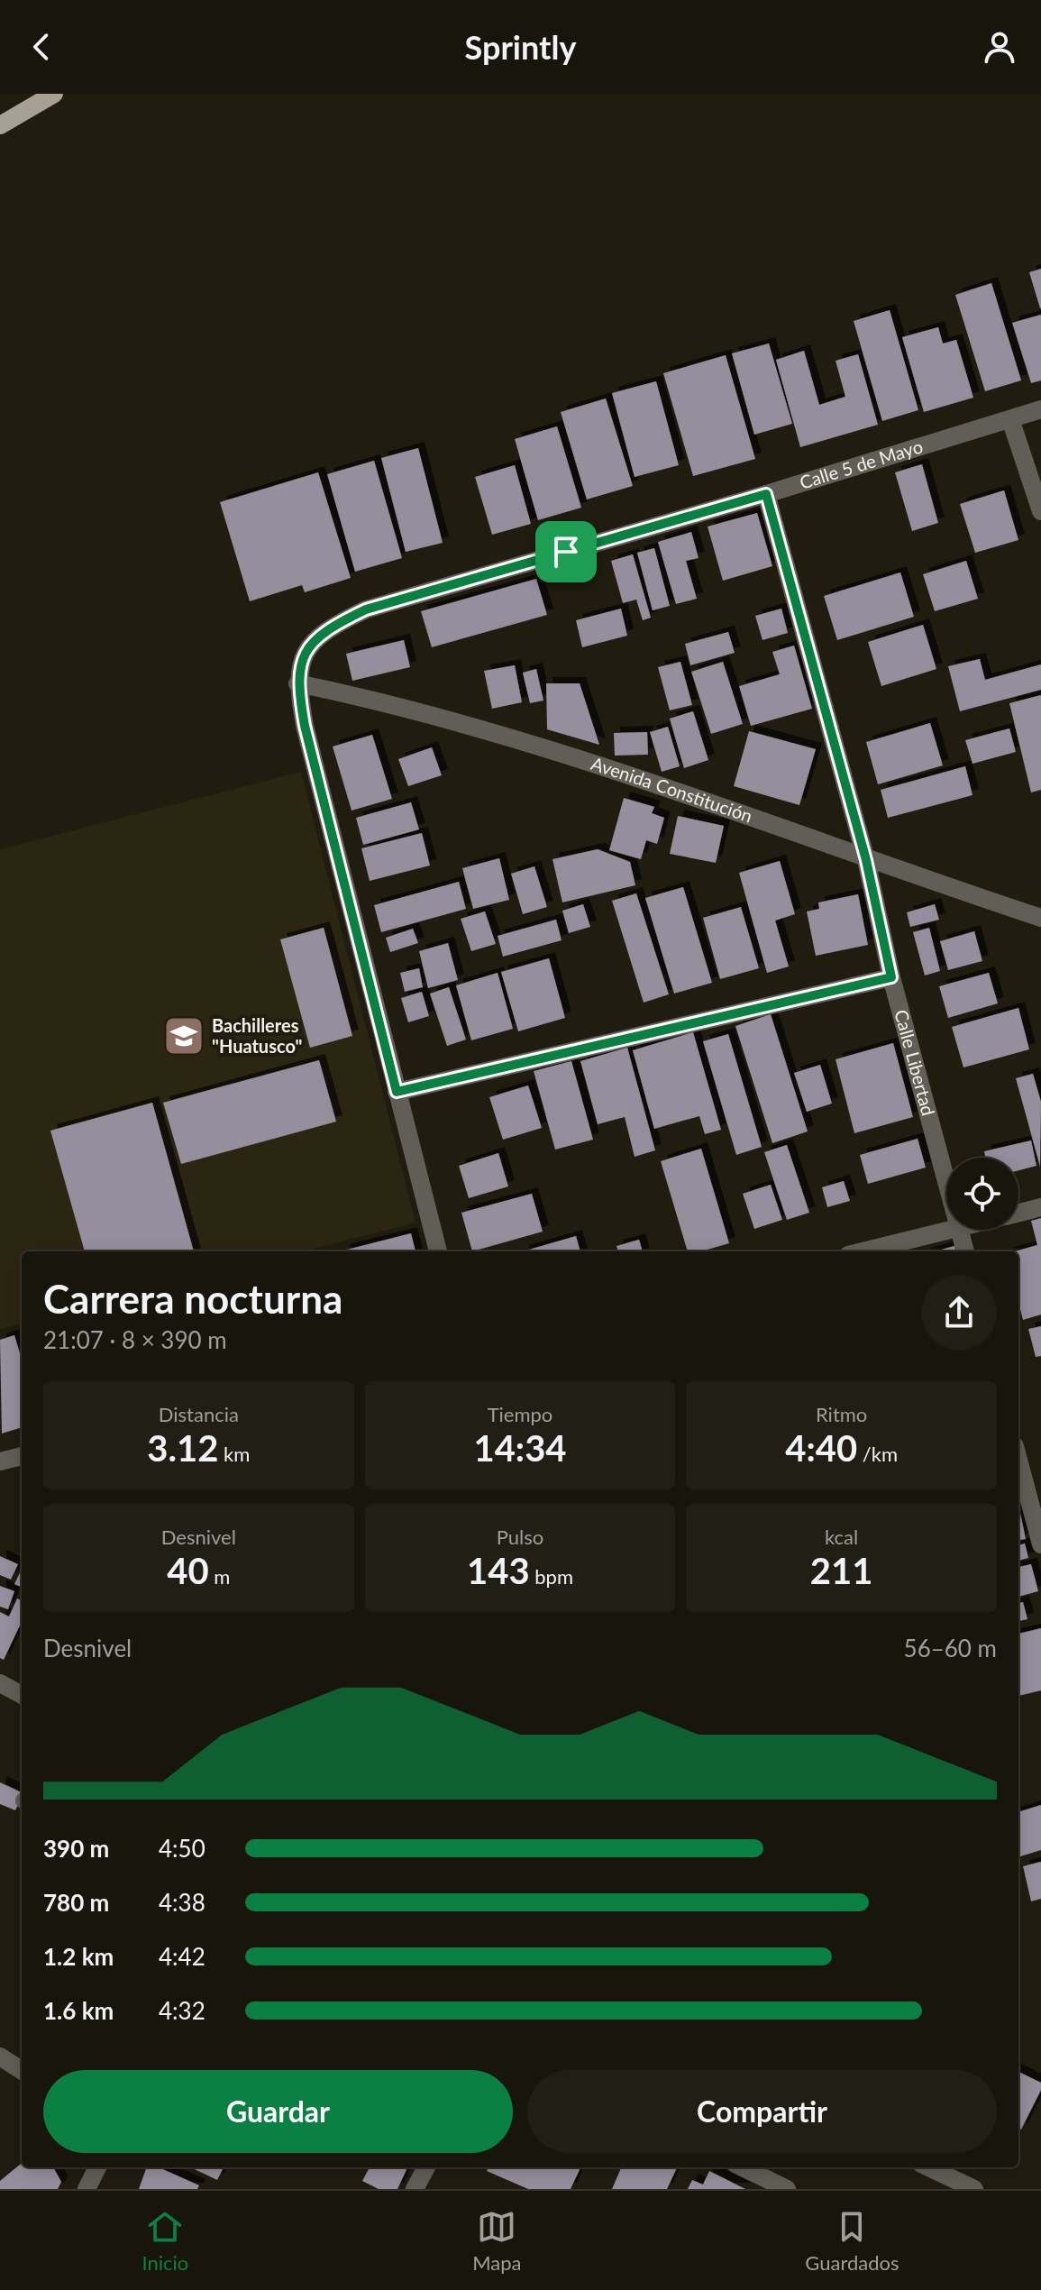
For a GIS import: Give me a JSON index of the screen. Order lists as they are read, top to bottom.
{
  "streets": {
    "street": ["Calle 5 de Mayo", "Avenida Constitución", "Calle Libertad"]
  },
  "crossings": [
    ["Calle 5 de Mayo", "Avenida Constitución"],
    ["Calle 5 de Mayo", "Calle Libertad"],
    ["Avenida Constitución", "Calle Libertad"]
  ],
  "places": {
    "school or university": ["Bachilleres \"Huatusco\""]
  },
  "page": {
    "header": "Sprintly",
    "heading": ["Carrera nocturna", "21:07 · 8 × 390 m"],
    "stats": [
      ["Distancia", "3.12 km"],
      ["Tiempo", "14:34"],
      ["Ritmo", "4:40 /km"],
      ["Desnivel", "40 m"],
      ["Pulso", "143 bpm"],
      ["kcal", "211"]
    ],
    "chart": ["Desnivel", "56–60 m"],
    "list": [
      {
        "name": "390 m",
        "note": "4:50"
      },
      {
        "name": "780 m",
        "note": "4:38"
      },
      {
        "name": "1.2 km",
        "note": "4:42"
      },
      {
        "name": "1.6 km",
        "note": "4:32"
      }
    ],
    "buttons": ["Guardar", "Compartir"],
    "tabs": ["Inicio", "Mapa", "Guardados"]
  }
}
